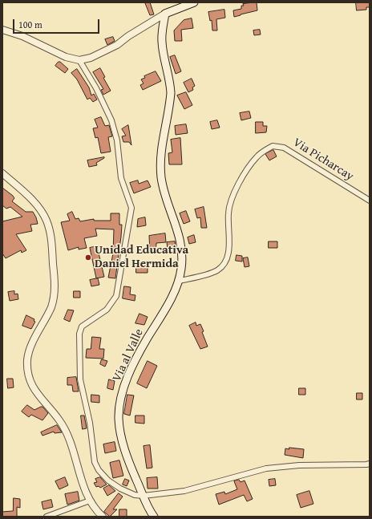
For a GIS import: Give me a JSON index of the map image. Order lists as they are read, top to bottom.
{
  "streets": {
    "main road": ["Via al Valle"],
    "street": ["Via Picharcay"]
  },
  "crossings": [
    ["Via Picharcay", "Via al Valle"]
  ],
  "places": ["Unidad Educativa Daniel Hermida"],
  "scale_bar": "100 m"
}
